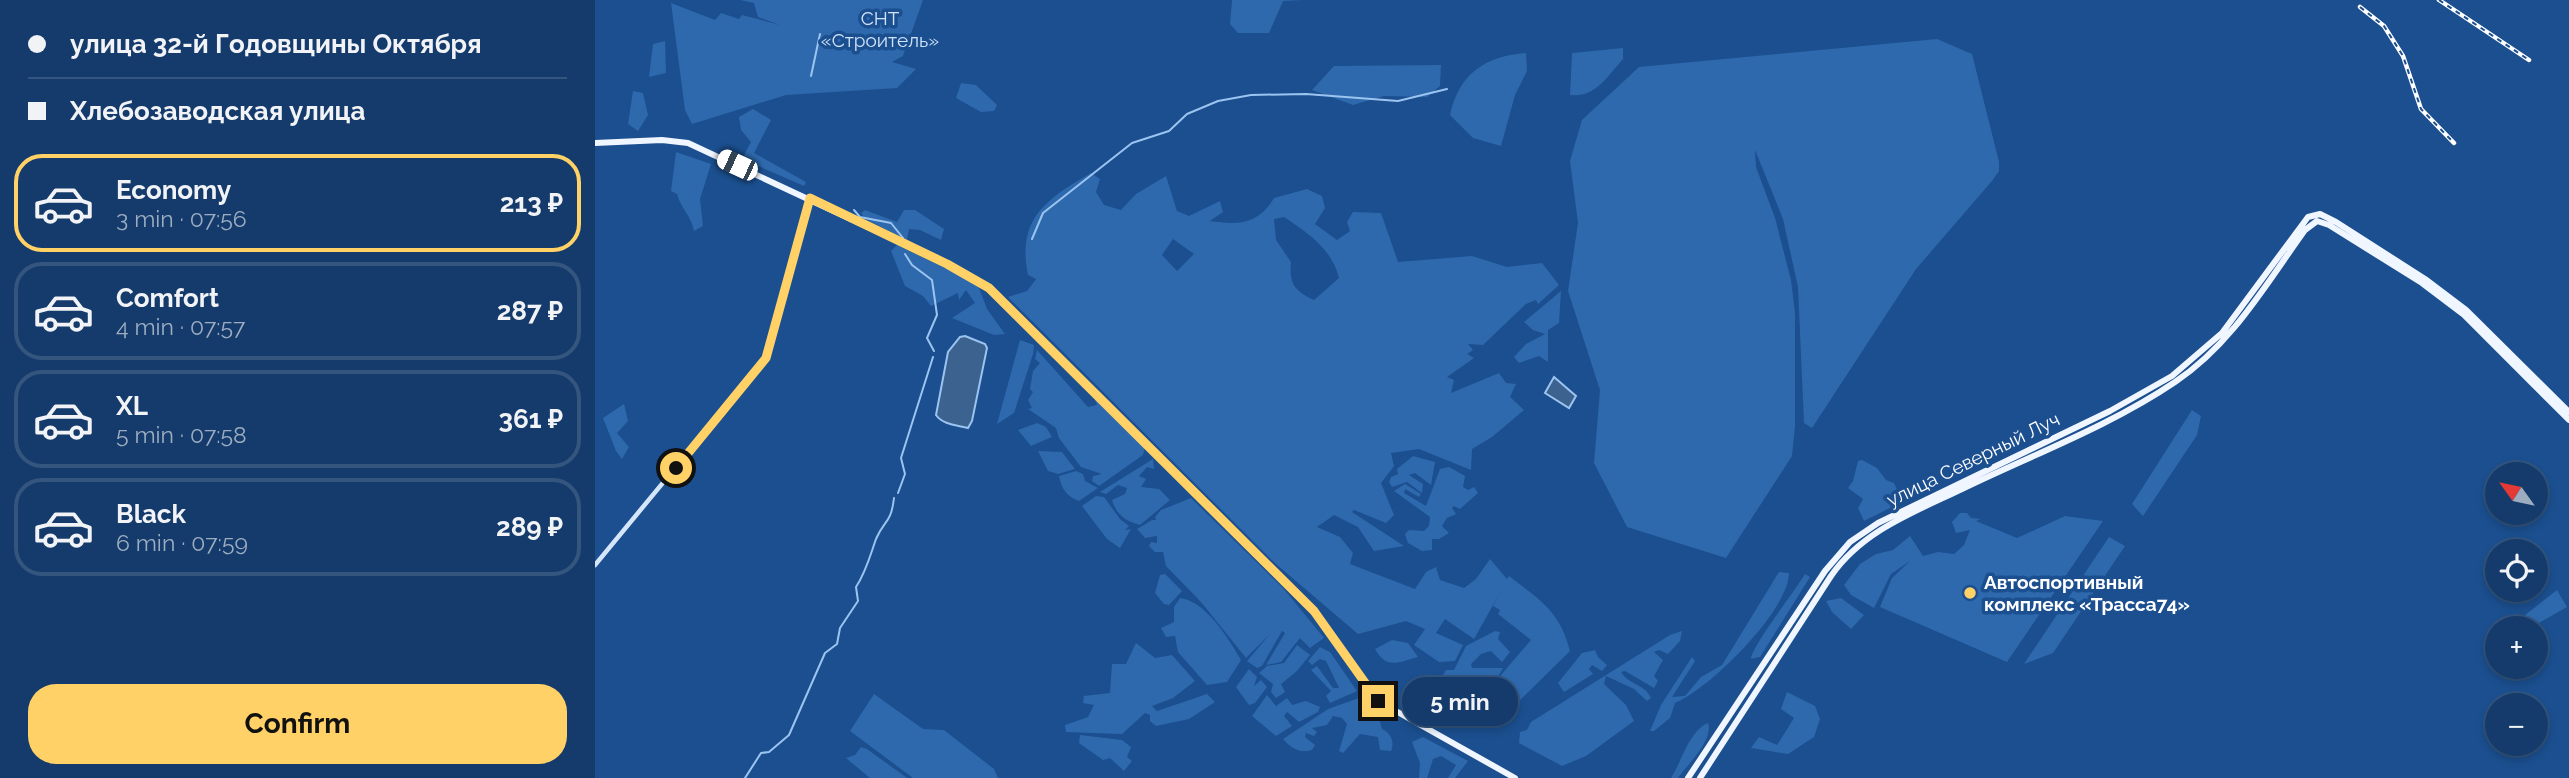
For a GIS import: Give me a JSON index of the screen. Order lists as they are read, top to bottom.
{
  "streets": {
    "main road": ["улица Северный Луч"]
  },
  "parks": ["СНТ «Строитель»"],
  "places": ["Автоспортивный комплекс «Трасса74»"],
  "north": "top left",
  "page": {
    "banner": ["улица 32-й Годовщины Октября", "Хлебозаводская улица"],
    "list": [
      {
        "name": "Economy",
        "note": "3 min · 07:56",
        "value": "213 ₽"
      },
      {
        "name": "Comfort",
        "note": "4 min · 07:57",
        "value": "287 ₽"
      },
      {
        "name": "XL",
        "note": "5 min · 07:58",
        "value": "361 ₽"
      },
      {
        "name": "Black",
        "note": "6 min · 07:59",
        "value": "289 ₽"
      }
    ],
    "map_buttons": ["+", "−"],
    "buttons": "Confirm",
    "bubble": "5 min"
  }
}
